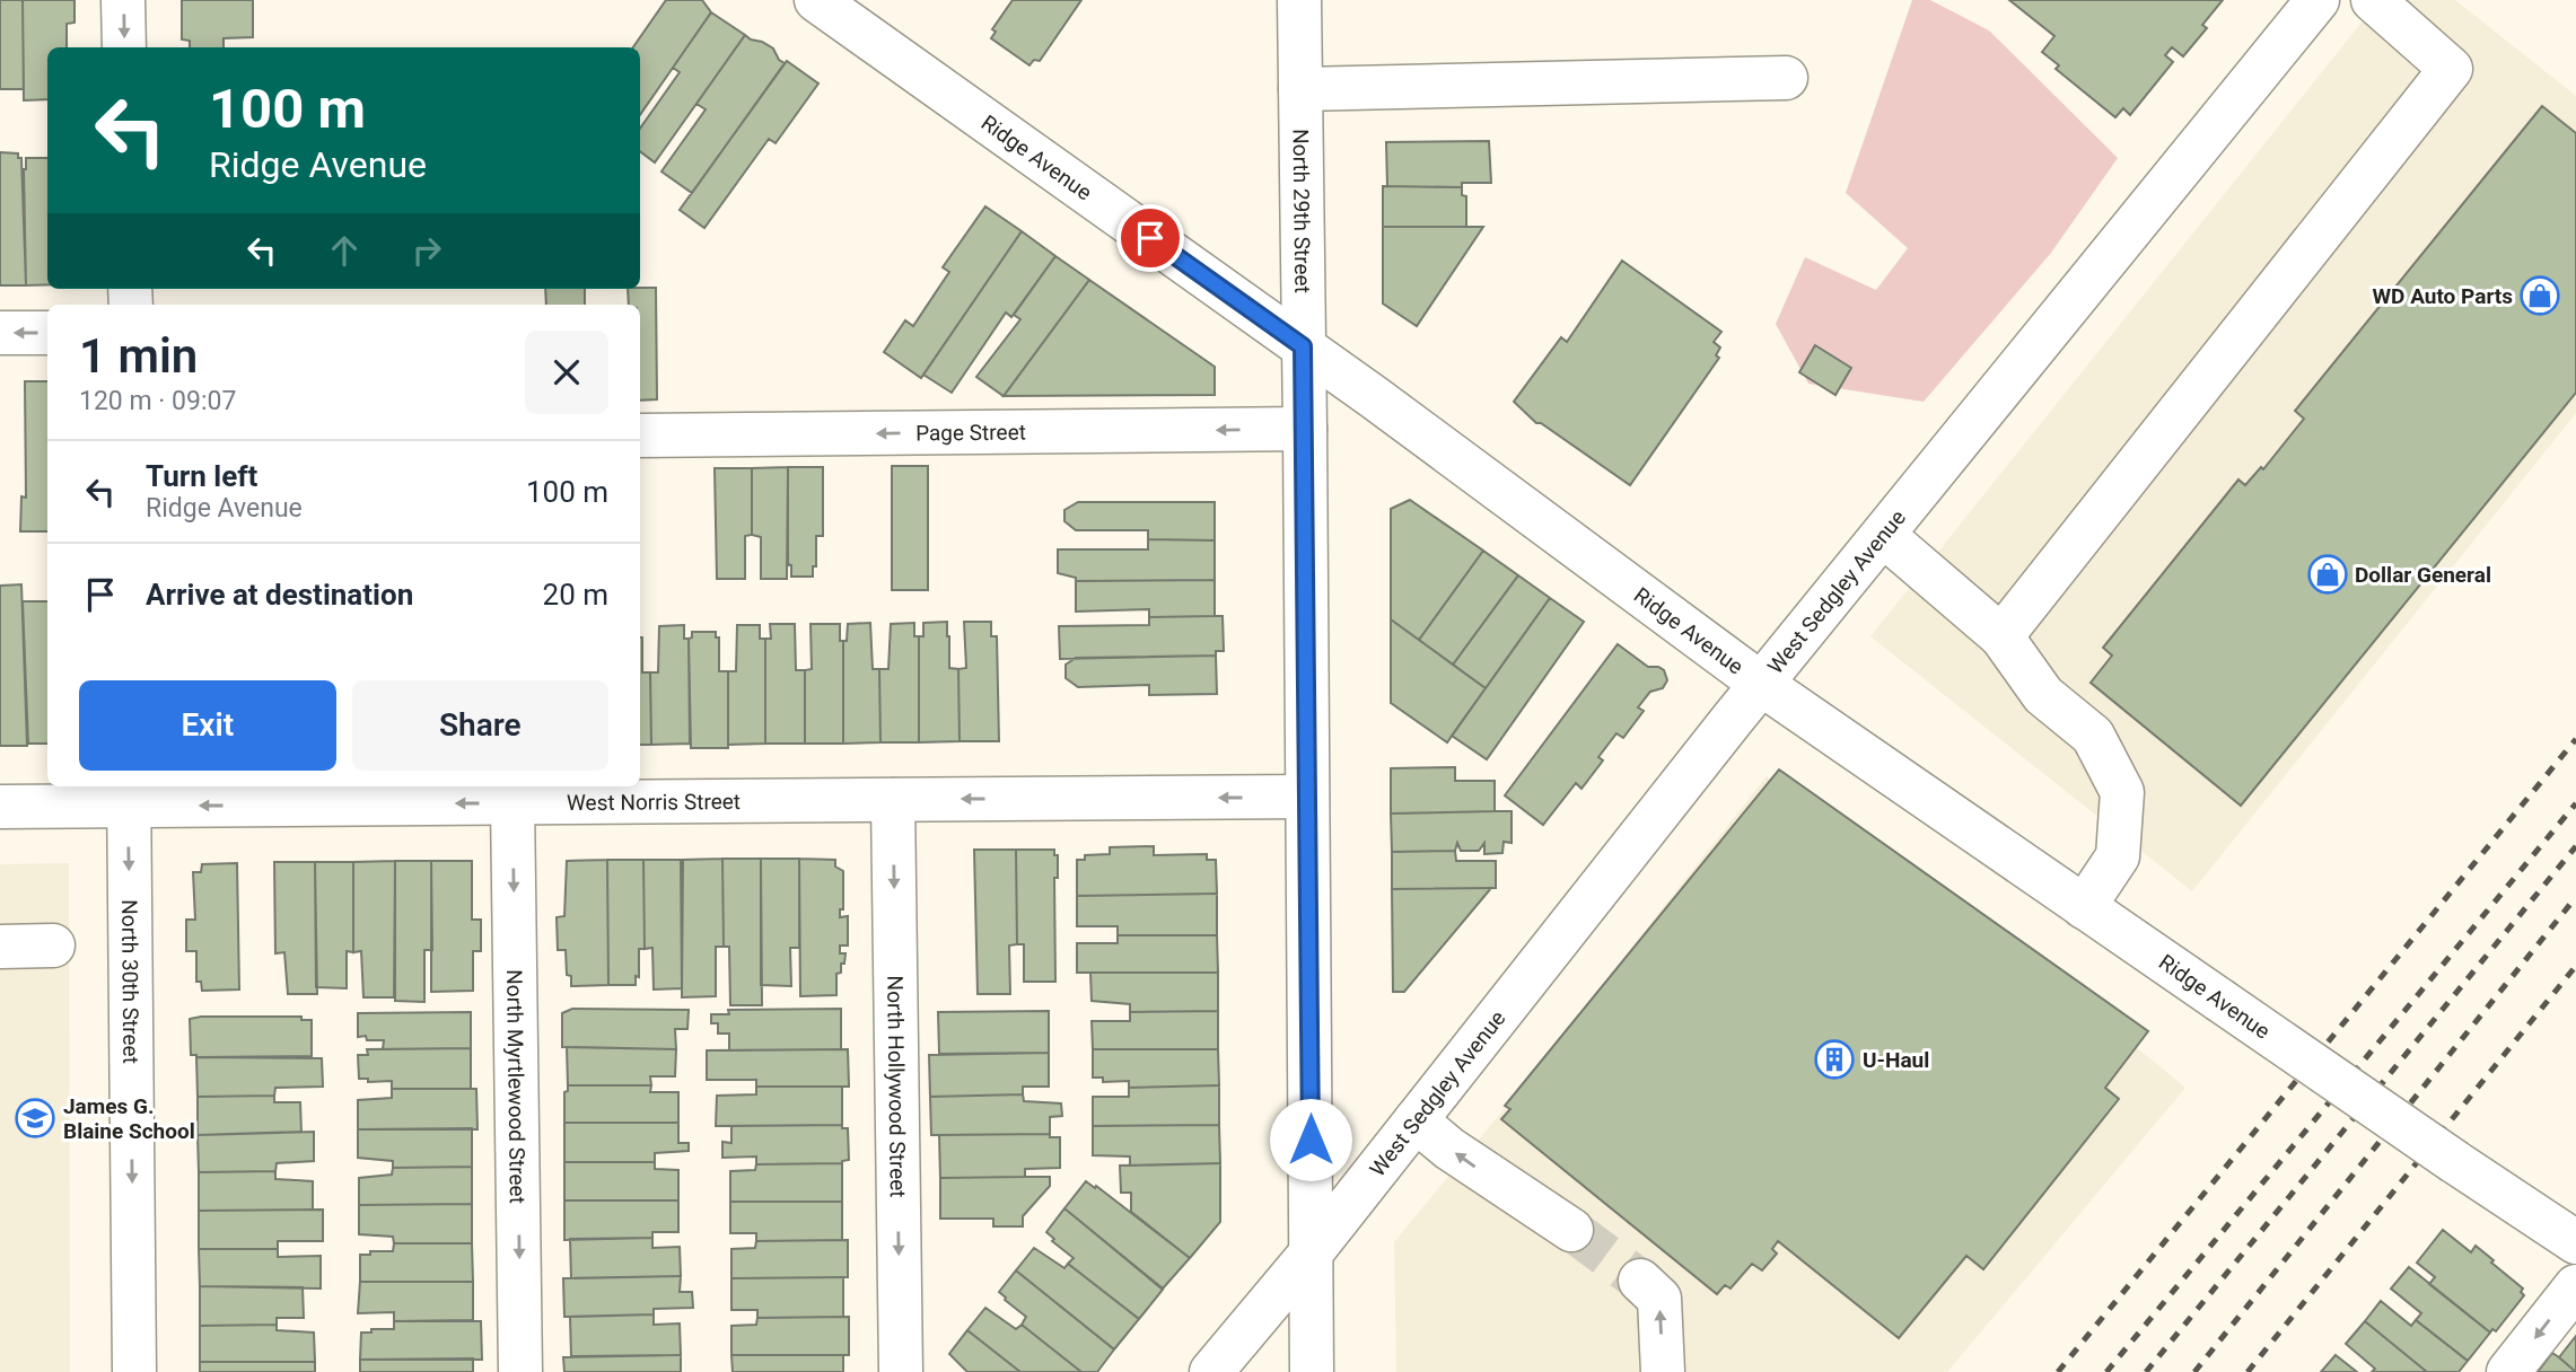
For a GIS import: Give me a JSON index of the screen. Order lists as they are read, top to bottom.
{
  "streets": {
    "street": [
      "Ridge Avenue",
      "North 29th Street",
      "Page Street",
      "West Sedgley Avenue",
      "West Norris Street",
      "North 30th Street",
      "North Hollywood Street",
      "North Myrtlewood Street"
    ]
  },
  "crossings": [
    ["Ridge Avenue", "North 29th Street"],
    ["Ridge Avenue", "West Sedgley Avenue"],
    ["North 29th Street", "Page Street"],
    ["North 29th Street", "West Sedgley Avenue"],
    ["North 29th Street", "West Norris Street"],
    ["West Norris Street", "North 30th Street"],
    ["West Norris Street", "North Hollywood Street"],
    ["West Norris Street", "North Myrtlewood Street"]
  ],
  "one_way": [
    "Page Street",
    "West Norris Street",
    "North 30th Street",
    "North Hollywood Street",
    "North Myrtlewood Street"
  ],
  "places": {
    "shop": ["WD Auto Parts", "Dollar General"],
    "building": ["U-Haul"],
    "school or university": ["James G. Blaine School"]
  },
  "page": {
    "turn": ["100 m", "Ridge Avenue"],
    "heading": ["1 min", "120 m · 09:07"],
    "list": [
      {
        "name": "Turn left",
        "note": "Ridge Avenue",
        "value": "100 m"
      },
      {
        "name": "Arrive at destination",
        "value": "20 m"
      }
    ],
    "buttons": ["Exit", "Share"]
  }
}
